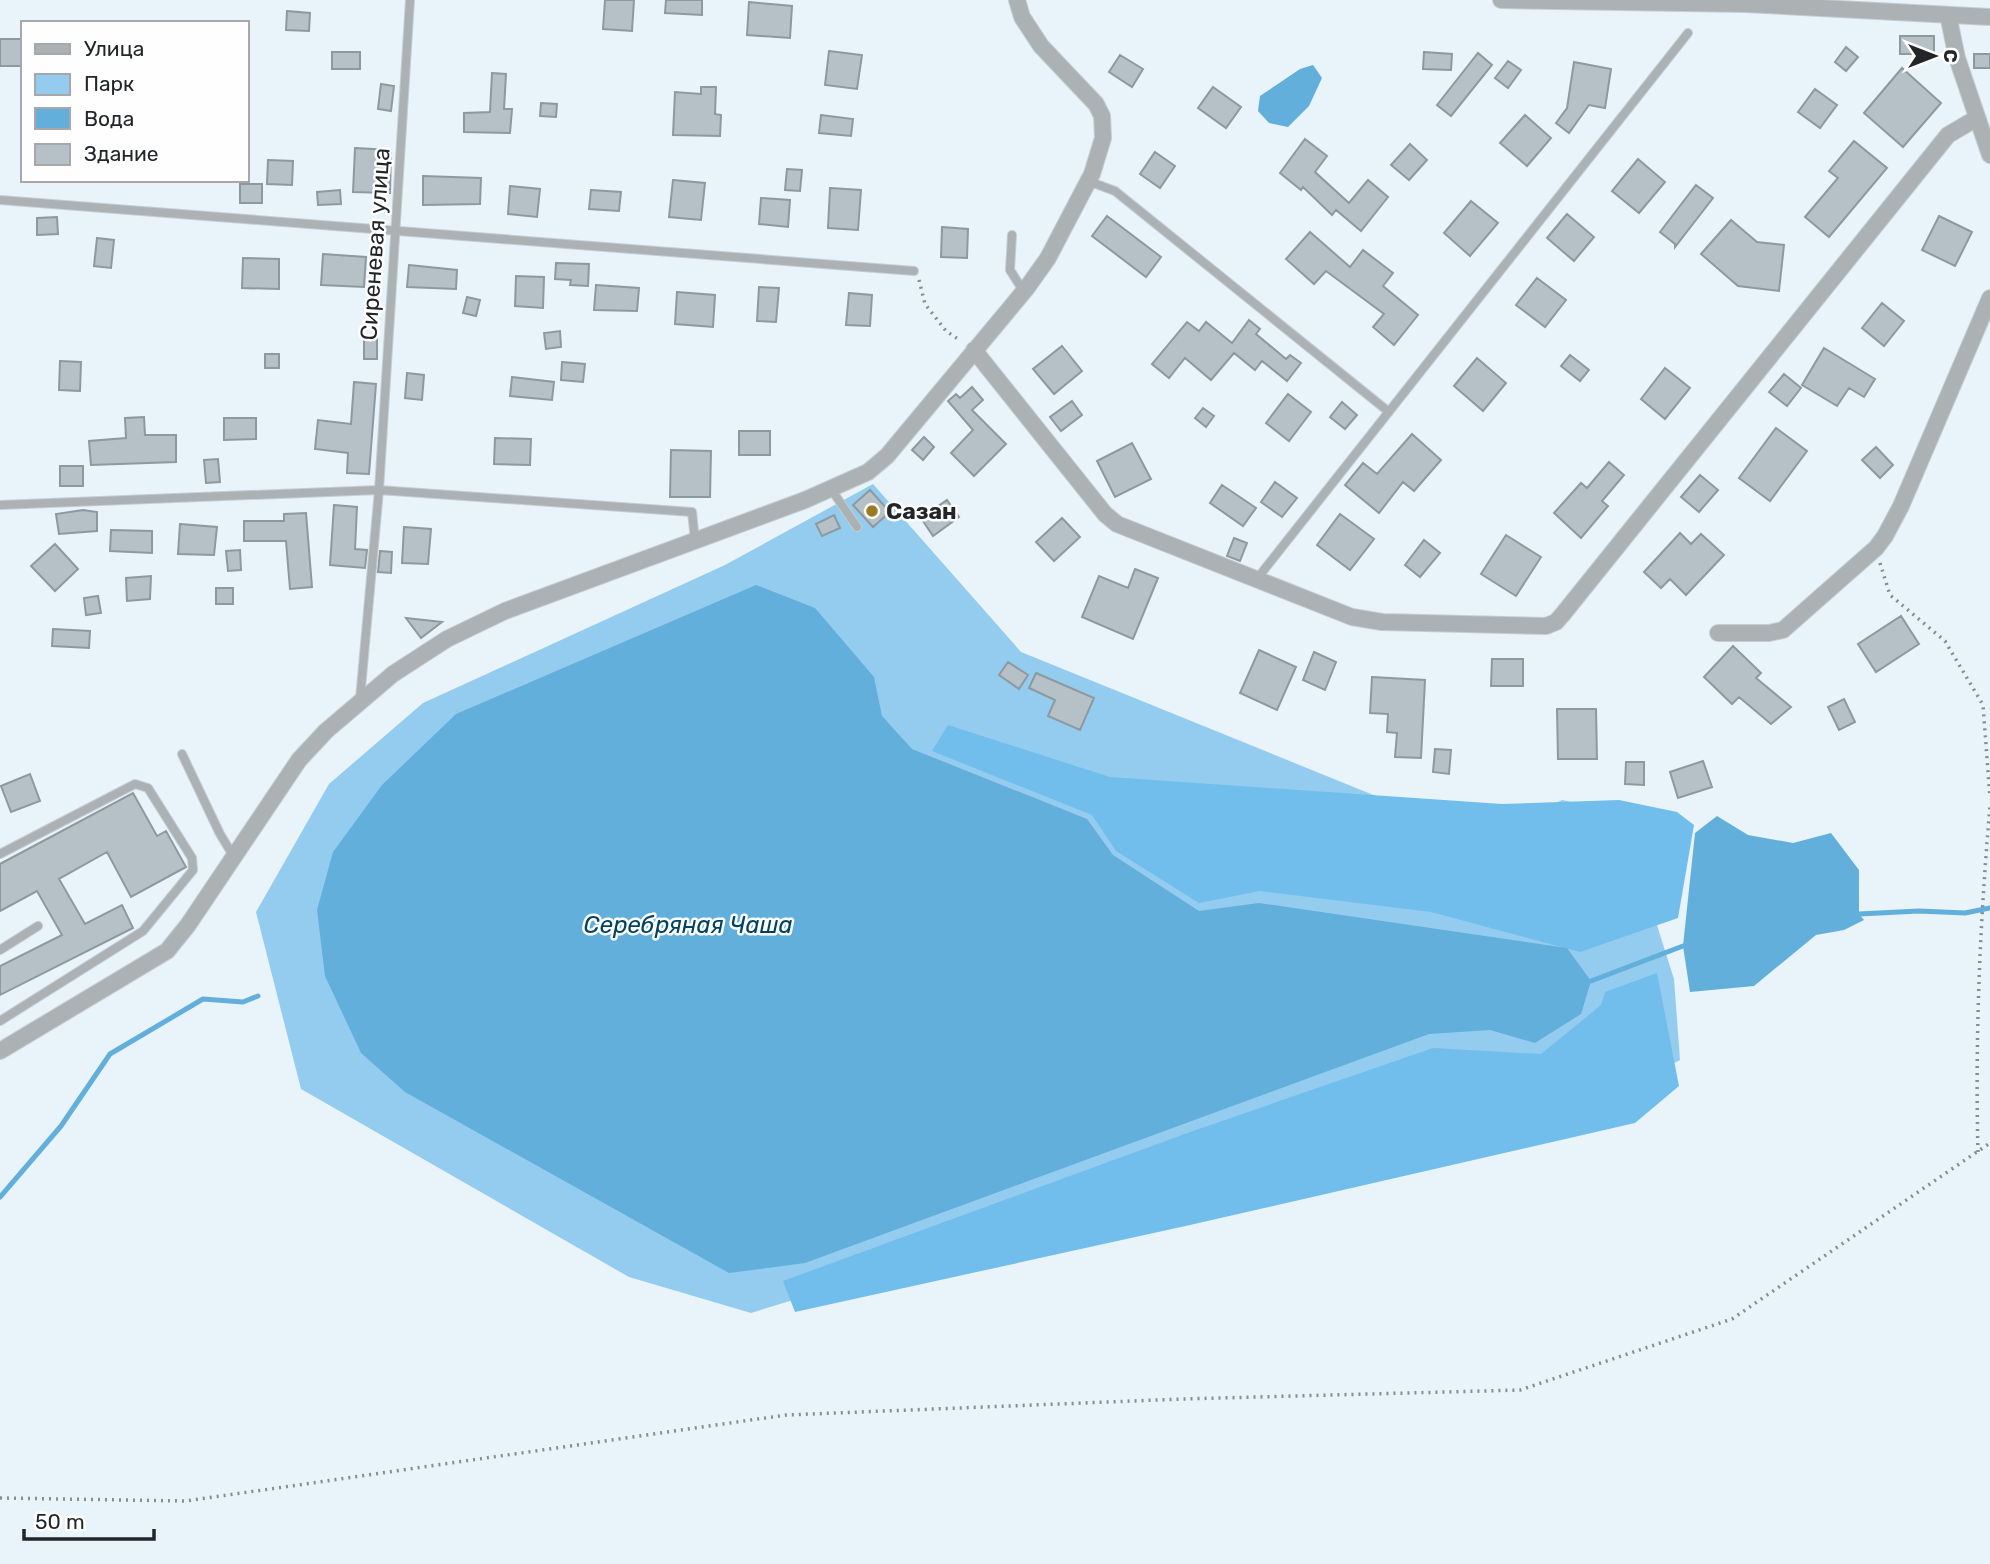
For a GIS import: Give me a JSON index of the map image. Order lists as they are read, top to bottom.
{
  "streets": {
    "lane": ["Сиреневая улица"]
  },
  "water": ["Серебряная Чаша"],
  "places": ["Сазан"],
  "legend": [
    "Улица",
    "Парк",
    "Вода",
    "Здание"
  ],
  "scale_bar": "50 m",
  "north": "right"
}
